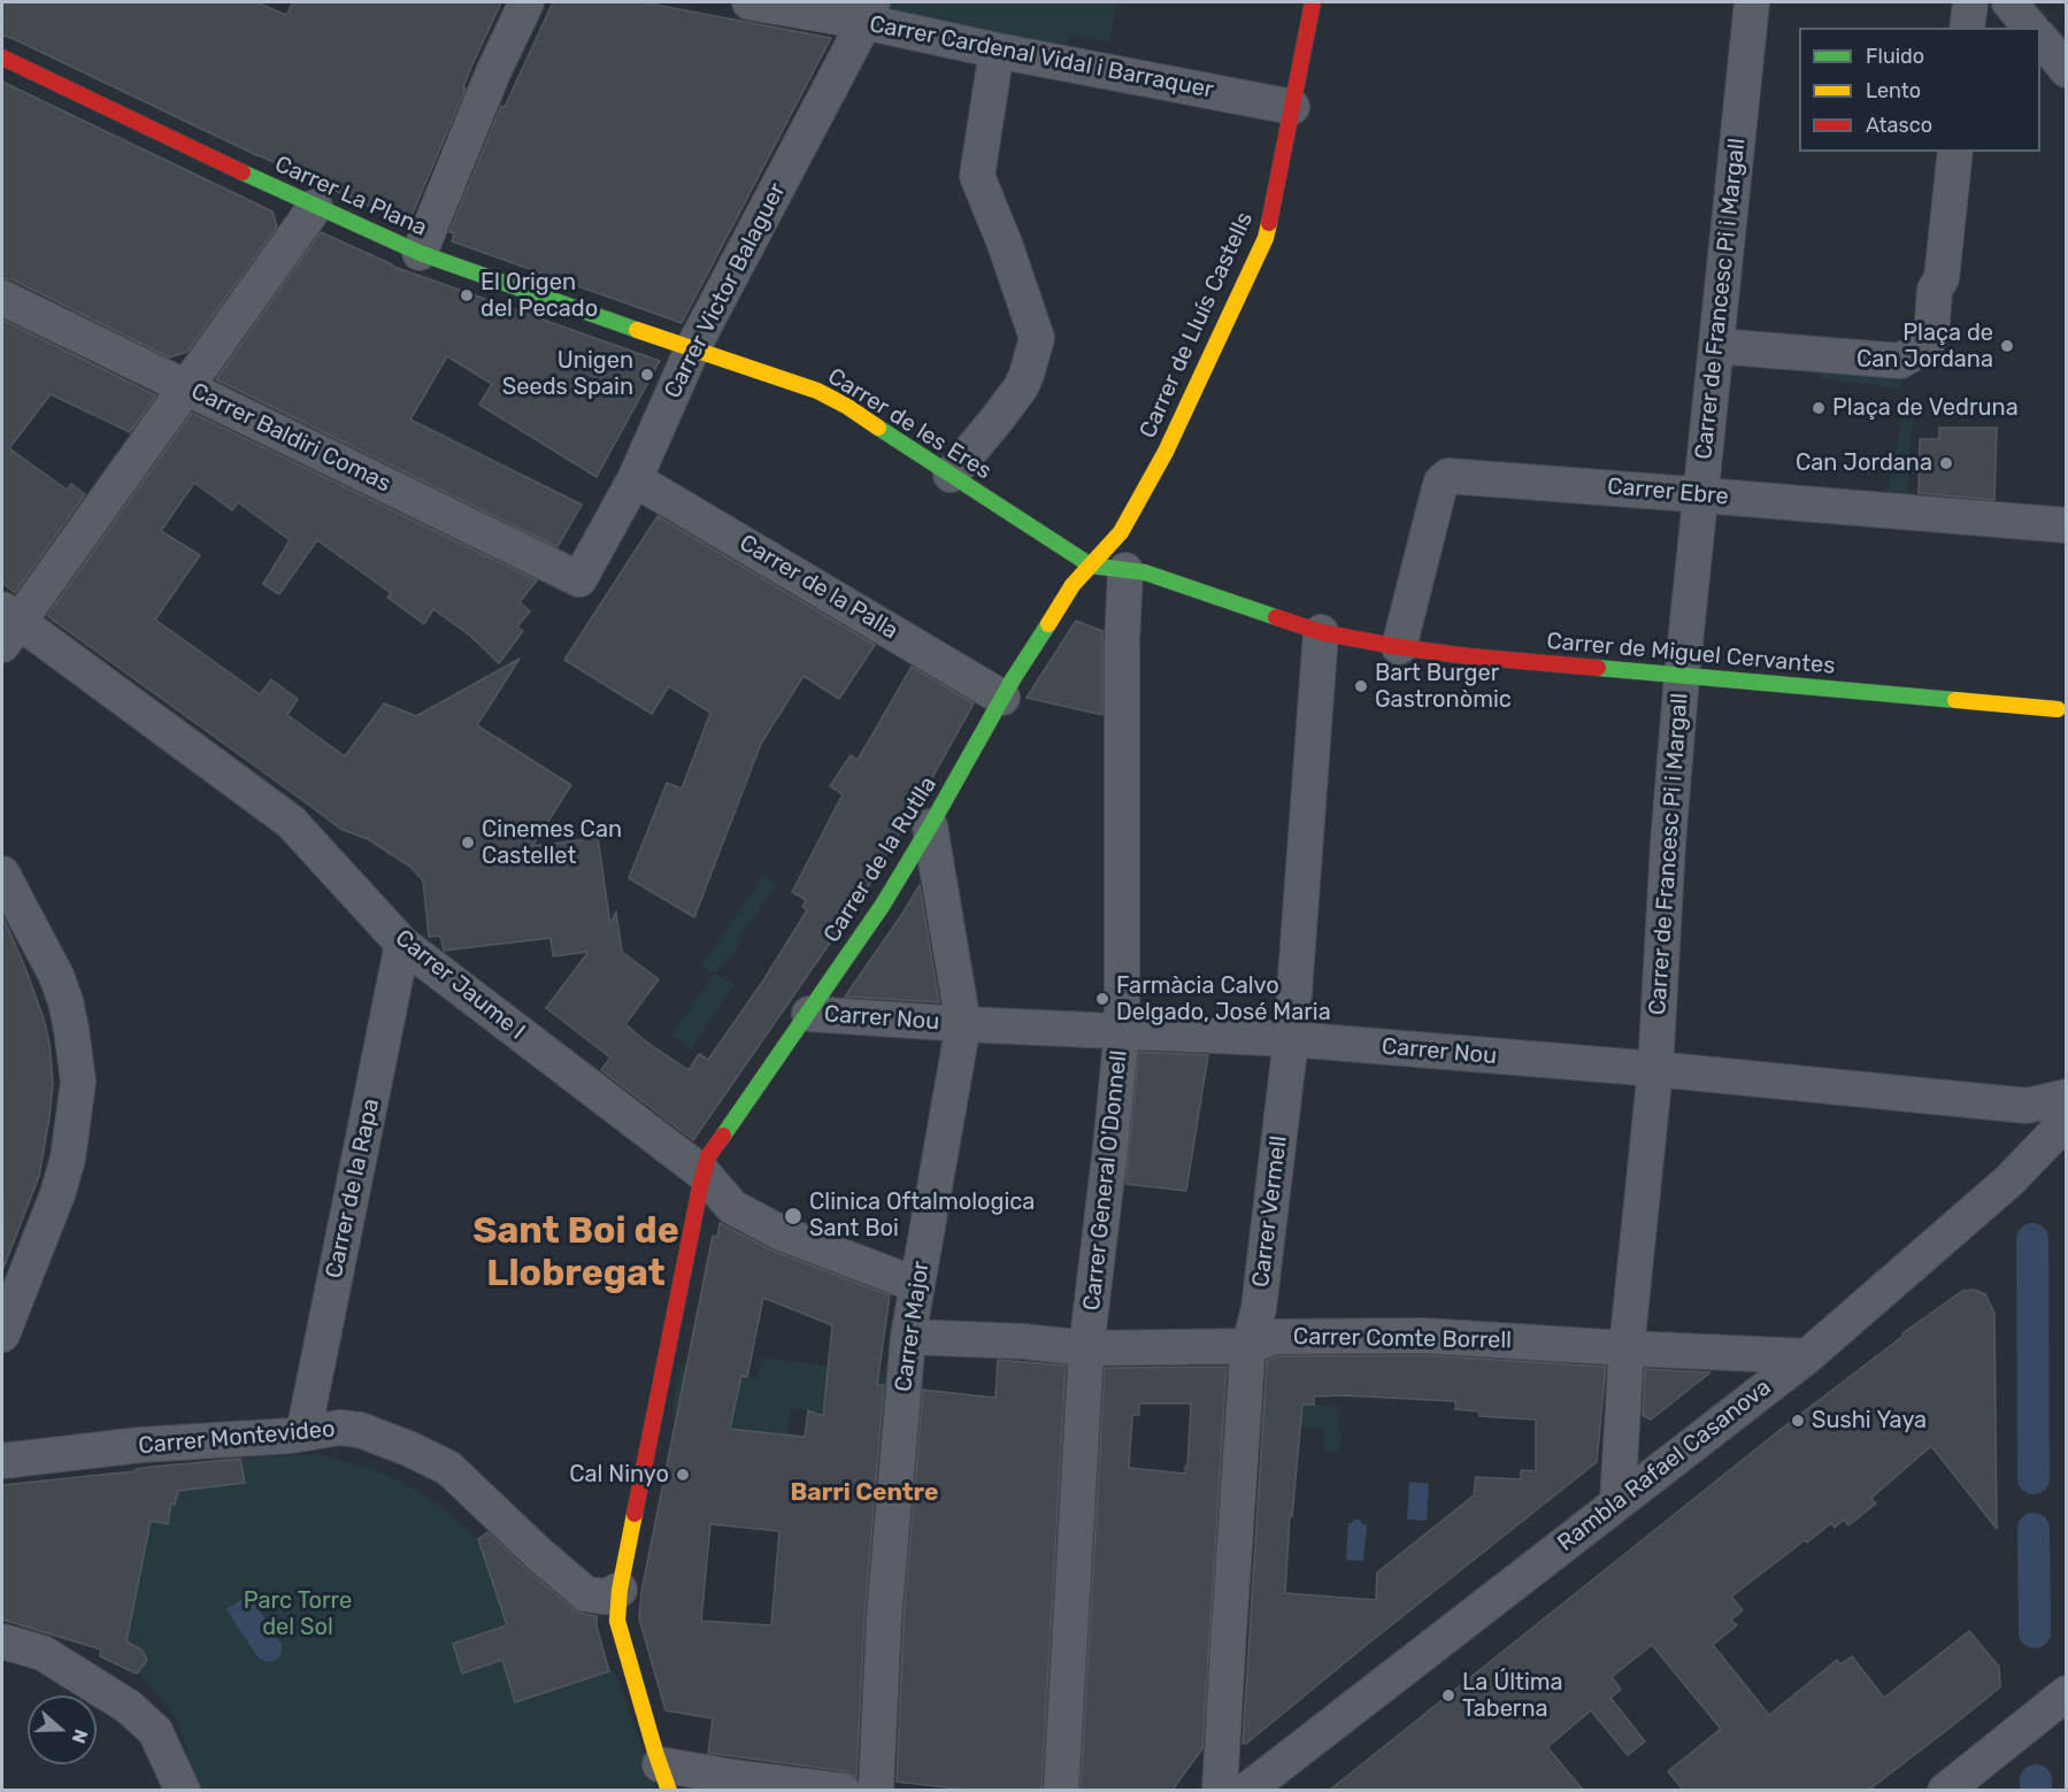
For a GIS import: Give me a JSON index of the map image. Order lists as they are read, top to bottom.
{
  "streets": {
    "street": [
      "Carrer Cardenal Vidal i Barraquer",
      "Carrer La Plana",
      "Carrer Victor Balaguer",
      "Carrer de Francesc Pi i Margall",
      "Carrer de Lluís Castells",
      "Carrer de les Eres",
      "Carrer Baldiri Comas",
      "Carrer Ebre",
      "Carrer de la Palla",
      "Carrer de Miguel Cervantes",
      "Carrer de la Rutlla",
      "Carrer Jaume I",
      "Carrer Nou",
      "Carrer General O'Donnell",
      "Carrer de la Rapa",
      "Carrer Vermell",
      "Carrer Major",
      "Carrer Comte Borrell",
      "Carrer Montevideo",
      "Rambla Rafael Casanova"
    ]
  },
  "crossings": [
    ["Carrer Cardenal Vidal i Barraquer", "Carrer Victor Balaguer"],
    ["Carrer Cardenal Vidal i Barraquer", "Carrer de Lluís Castells"],
    ["Carrer La Plana", "Carrer Victor Balaguer"],
    ["Carrer La Plana", "Carrer de les Eres"],
    ["Carrer Victor Balaguer", "Carrer de les Eres"],
    ["Carrer Victor Balaguer", "Carrer Baldiri Comas"],
    ["Carrer Victor Balaguer", "Carrer de la Palla"],
    ["Carrer de Francesc Pi i Margall", "Carrer Ebre"],
    ["Carrer de Francesc Pi i Margall", "Carrer de Miguel Cervantes"],
    ["Carrer de Francesc Pi i Margall", "Carrer Nou"],
    ["Carrer de Francesc Pi i Margall", "Carrer Comte Borrell"],
    ["Carrer de Francesc Pi i Margall", "Rambla Rafael Casanova"],
    ["Carrer de Lluís Castells", "Carrer de les Eres"],
    ["Carrer de Lluís Castells", "Carrer de Miguel Cervantes"],
    ["Carrer de Lluís Castells", "Carrer de la Rutlla"],
    ["Carrer de les Eres", "Carrer de Miguel Cervantes"],
    ["Carrer de les Eres", "Carrer de la Rutlla"],
    ["Carrer Ebre", "Carrer de Miguel Cervantes"],
    ["Carrer de la Palla", "Carrer de la Rutlla"],
    ["Carrer de Miguel Cervantes", "Carrer de la Rutlla"],
    ["Carrer de Miguel Cervantes", "Carrer General O'Donnell"],
    ["Carrer de Miguel Cervantes", "Carrer Vermell"],
    ["Carrer de la Rutlla", "Carrer Jaume I"],
    ["Carrer de la Rutlla", "Carrer Nou"],
    ["Carrer de la Rutlla", "Carrer Major"],
    ["Carrer de la Rutlla", "Carrer Montevideo"],
    ["Carrer Jaume I", "Carrer de la Rapa"],
    ["Carrer Jaume I", "Carrer Major"],
    ["Carrer Nou", "Carrer General O'Donnell"],
    ["Carrer Nou", "Carrer Vermell"],
    ["Carrer Nou", "Carrer Major"],
    ["Carrer General O'Donnell", "Carrer Comte Borrell"],
    ["Carrer de la Rapa", "Carrer Montevideo"],
    ["Carrer Vermell", "Carrer Comte Borrell"],
    ["Carrer Major", "Carrer Comte Borrell"],
    ["Carrer Comte Borrell", "Rambla Rafael Casanova"]
  ],
  "districts": ["Sant Boi de Llobregat", "Barri Centre"],
  "parks": ["Parc Torre del Sol"],
  "places": [
    "El Origen del Pecado",
    "Plaça de Can Jordana",
    "Unigen Seeds Spain",
    "Plaça de Vedruna",
    "Can Jordana",
    "Bart Burger Gastronòmic",
    "Cinemes Can Castellet",
    "Farmàcia Calvo Delgado, José Maria",
    "Clinica Oftalmologica Sant Boi",
    "Sushi Yaya",
    "Cal Ninyo",
    "La Última Taberna"
  ],
  "legend": ["Fluido", "Lento", "Atasco"],
  "north": "right"
}
